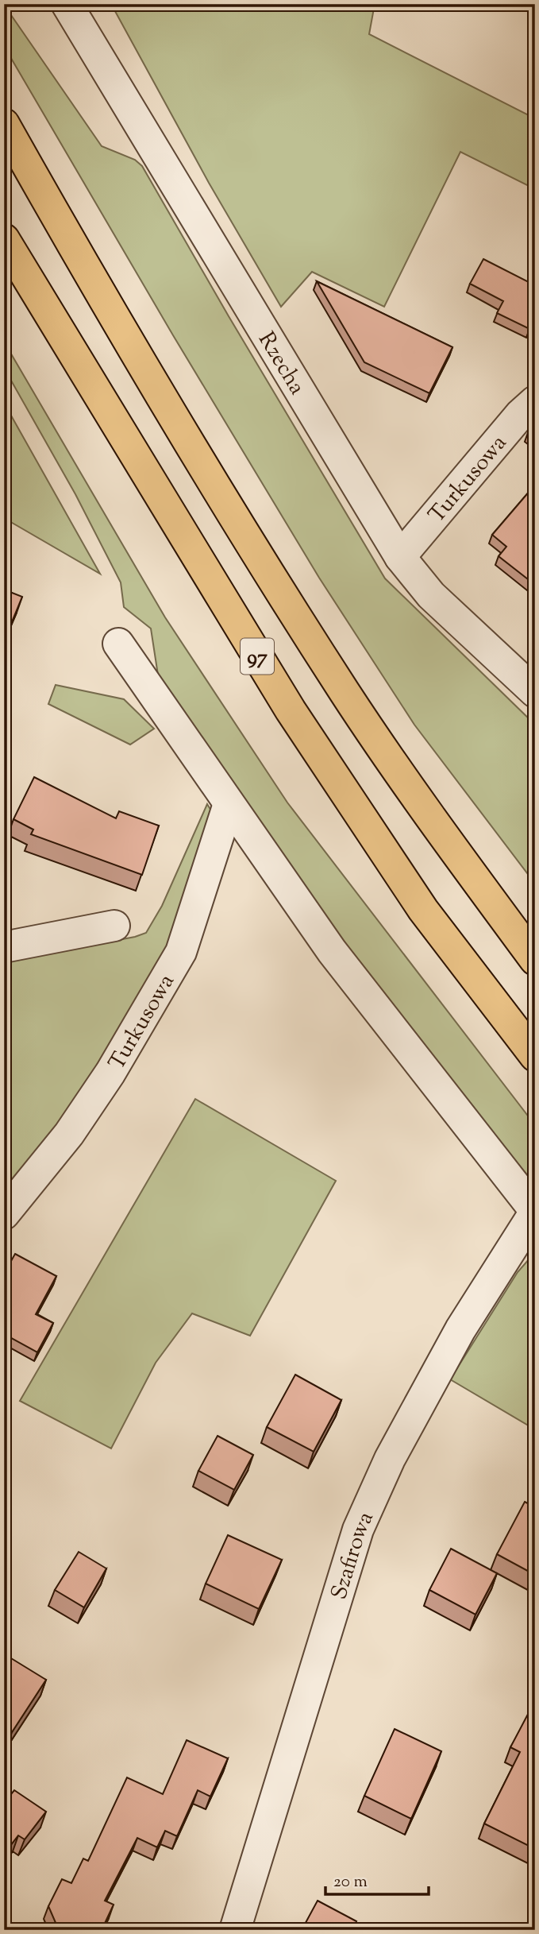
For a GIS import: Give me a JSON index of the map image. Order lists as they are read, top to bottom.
{
  "streets": {
    "main road": ["97"],
    "street": ["Rzecha", "Turkusowa", "Szafirowa"]
  },
  "crossings": [
    ["Rzecha", "Turkusowa"]
  ],
  "scale_bar": "20 m"
}
